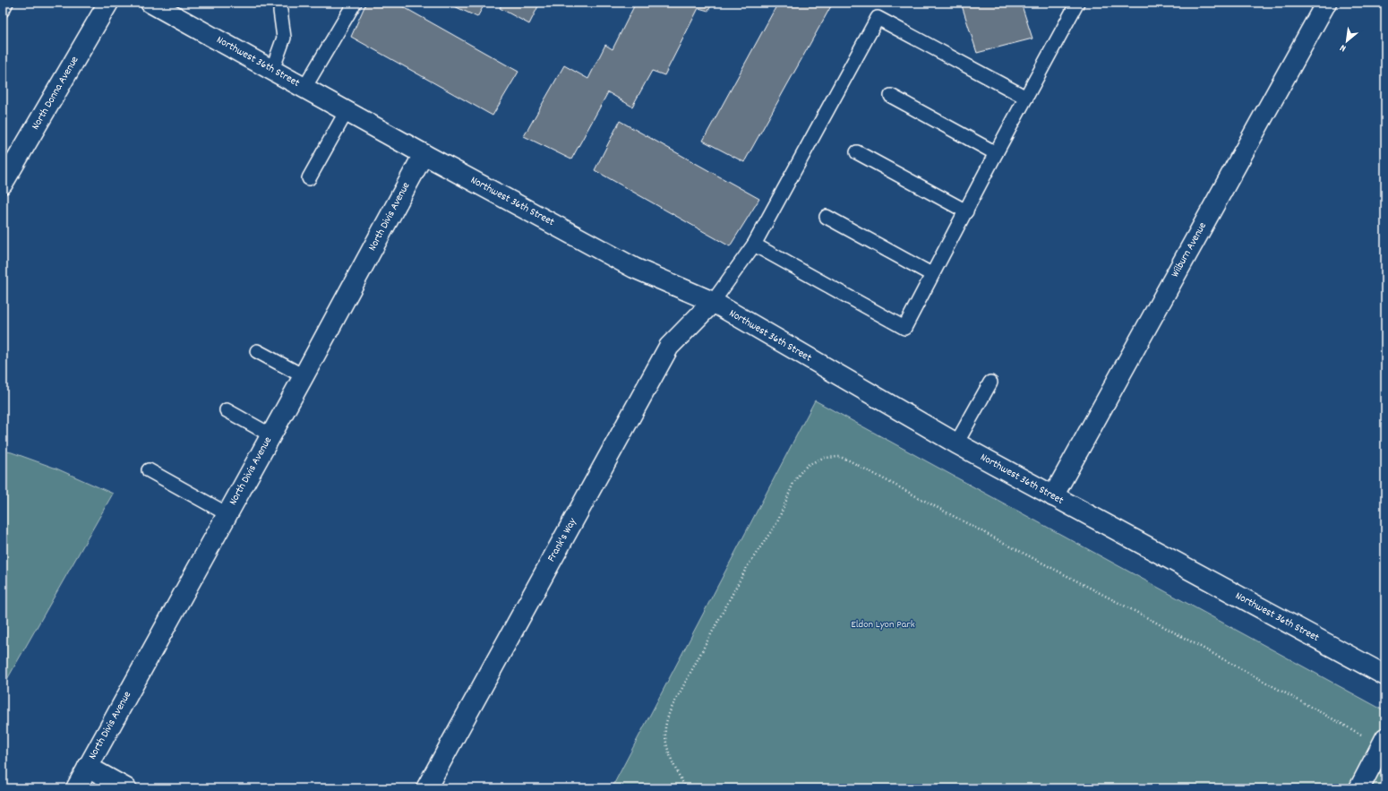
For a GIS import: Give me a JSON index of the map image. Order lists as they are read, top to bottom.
{
  "streets": {
    "street": [
      "Northwest 36th Street",
      "North Donna Avenue",
      "North Divis Avenue",
      "Wilburn Avenue",
      "Frank's Way"
    ]
  },
  "crossings": [
    ["Northwest 36th Street", "North Divis Avenue"],
    ["Northwest 36th Street", "Wilburn Avenue"],
    ["Northwest 36th Street", "Frank's Way"]
  ],
  "parks": ["Eldon Lyon Park"],
  "north": "bottom left"
}
